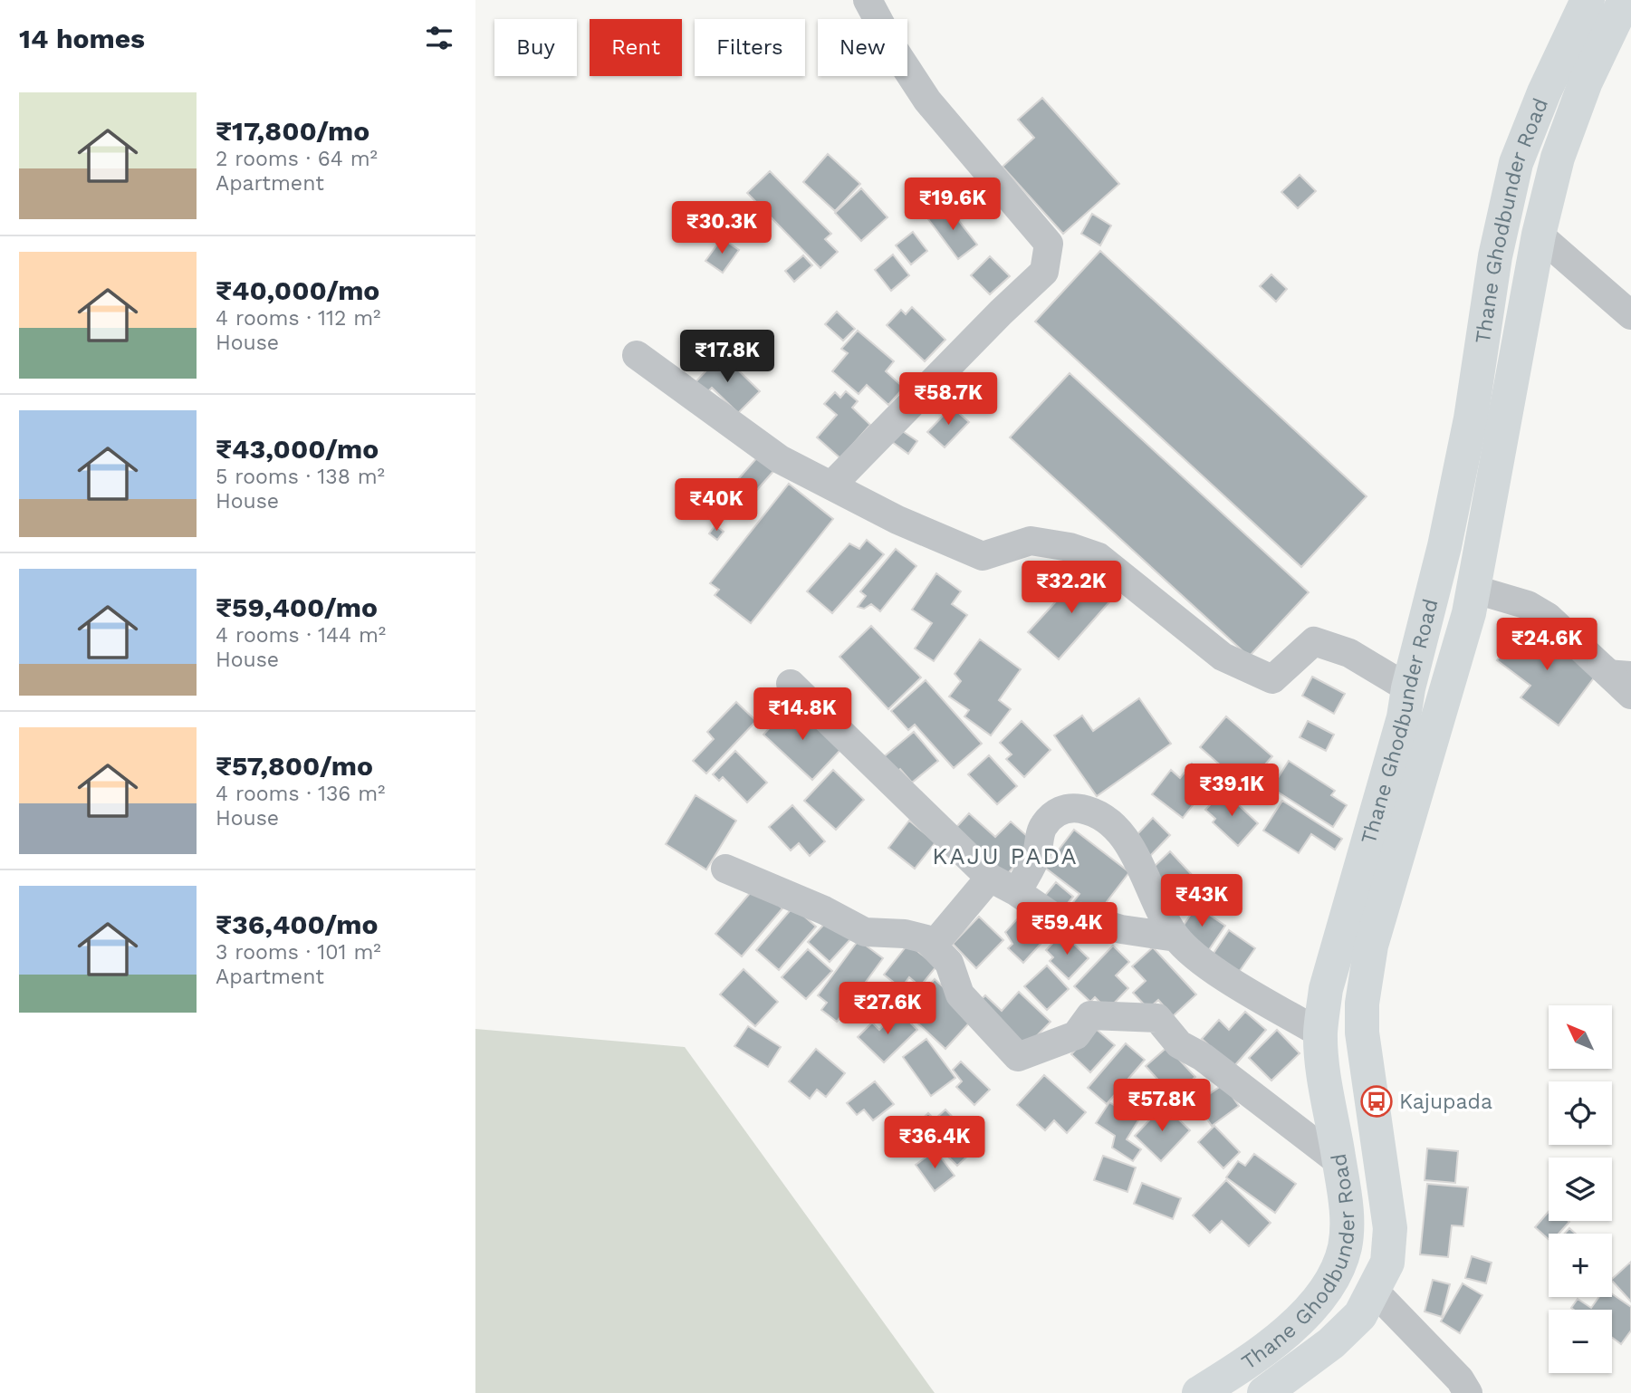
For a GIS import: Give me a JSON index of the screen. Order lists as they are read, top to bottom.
{
  "streets": {
    "main road": ["Thane Ghodbunder Road"]
  },
  "districts": ["KAJU PADA"],
  "places": {
    "bus stop": ["Kajupada"]
  },
  "north": "top left",
  "page": {
    "heading": "14 homes",
    "chip": [
      "Buy",
      "Rent",
      "Filters",
      "New"
    ],
    "list": [
      {
        "name": "₹17,800/mo",
        "note": "2 rooms · 64 m² · Apartment"
      },
      {
        "name": "₹40,000/mo",
        "note": "4 rooms · 112 m² · House"
      },
      {
        "name": "₹43,000/mo",
        "note": "5 rooms · 138 m² · House"
      },
      {
        "name": "₹59,400/mo",
        "note": "4 rooms · 144 m² · House"
      },
      {
        "name": "₹57,800/mo",
        "note": "4 rooms · 136 m² · House"
      },
      {
        "name": "₹36,400/mo",
        "note": "3 rooms · 101 m² · Apartment"
      }
    ],
    "price": [
      "₹19.6K",
      "₹30.3K",
      "₹17.8K",
      "₹58.7K",
      "₹40K",
      "₹32.2K",
      "₹24.6K",
      "₹14.8K",
      "₹39.1K",
      "₹43K",
      "₹59.4K",
      "₹27.6K",
      "₹57.8K",
      "₹36.4K"
    ],
    "map_buttons": ["+", "−"]
  }
}
